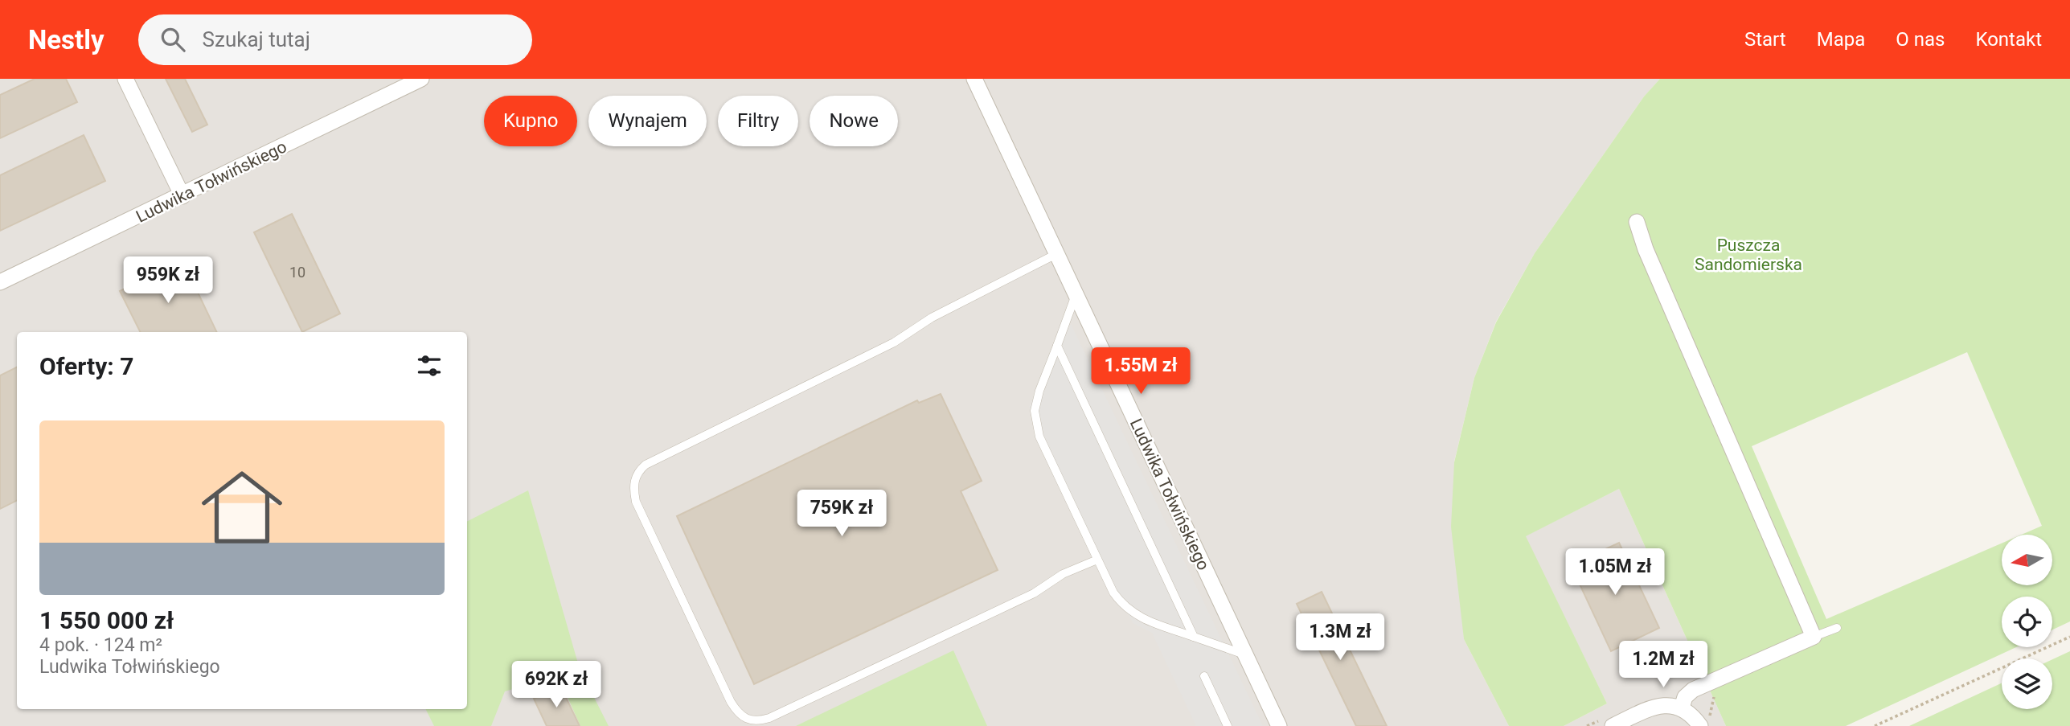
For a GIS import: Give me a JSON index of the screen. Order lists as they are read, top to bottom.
{
  "streets": {
    "street": ["Ludwika Tołwińskiego"]
  },
  "parks": ["Puszcza Sandomierska"],
  "house_numbers": ["10"],
  "north": "left",
  "page": {
    "header": "Nestly",
    "search": "Szukaj tutaj",
    "nav": [
      "Start",
      "Mapa",
      "O nas",
      "Kontakt"
    ],
    "chip": [
      "Kupno",
      "Wynajem",
      "Filtry",
      "Nowe"
    ],
    "price": [
      "959K zł",
      "1.55M zł",
      "759K zł",
      "1.05M zł",
      "1.3M zł",
      "1.2M zł",
      "692K zł"
    ],
    "heading": "Oferty: 7",
    "list": [
      {
        "name": "1 550 000 zł",
        "note": "4 pok. · 124 m² · Ludwika Tołwińskiego"
      }
    ]
  }
}
